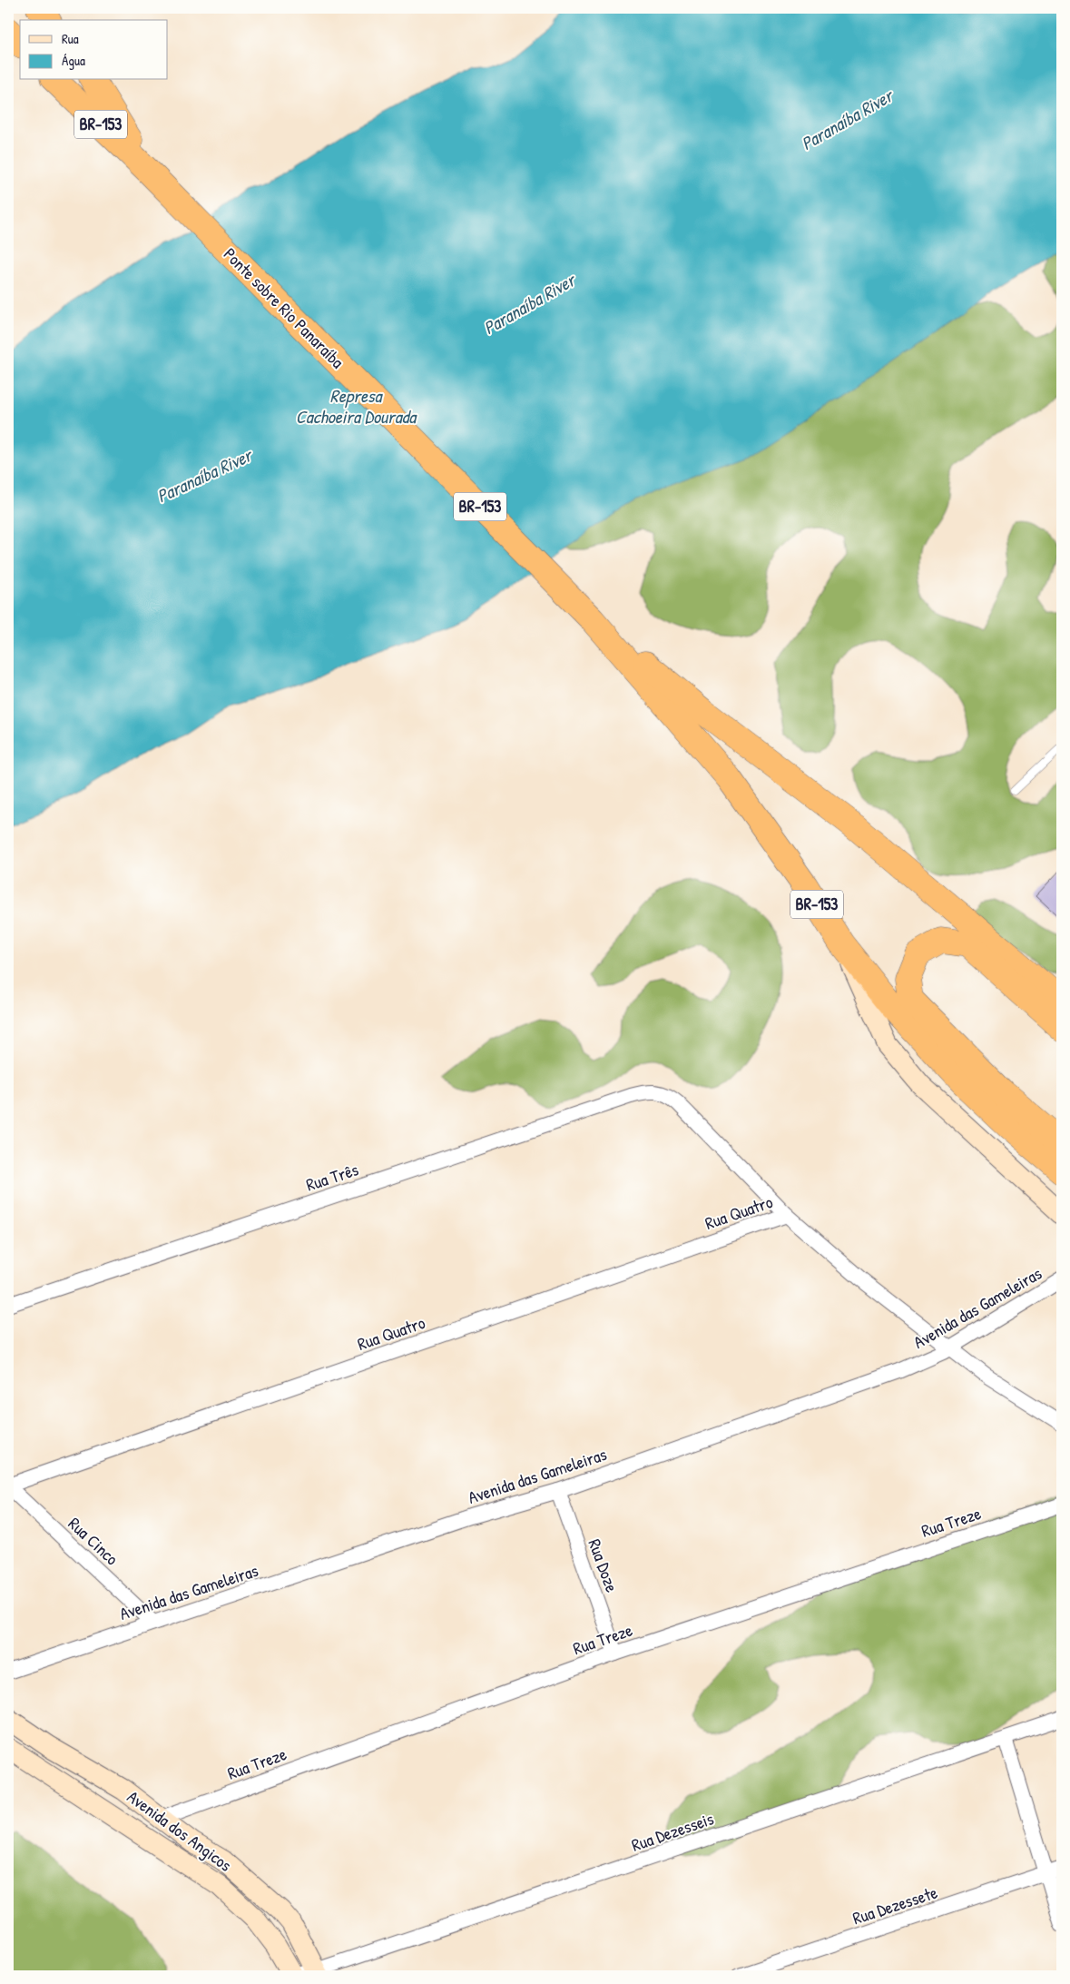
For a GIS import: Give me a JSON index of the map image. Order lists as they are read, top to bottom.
{
  "streets": {
    "highway": ["BR-153", "Ponte sobre Rio Panaraíba"],
    "street": [
      "Rua Três",
      "Rua Quatro",
      "Avenida das Gameleiras",
      "Rua Treze",
      "Rua Cinco",
      "Rua Doze",
      "Avenida dos Angicos",
      "Rua Dezesseis",
      "Rua Dezessete"
    ]
  },
  "crossings": [
    ["BR-153", "Ponte sobre Rio Panaraíba"],
    ["Rua Três", "Rua Quatro"],
    ["Rua Quatro", "Rua Cinco"],
    ["Avenida das Gameleiras", "Rua Cinco"],
    ["Avenida das Gameleiras", "Rua Doze"],
    ["Rua Treze", "Rua Doze"],
    ["Rua Treze", "Avenida dos Angicos"],
    ["Avenida dos Angicos", "Rua Dezesseis"]
  ],
  "water": ["Paranaíba River", "Represa Cachoeira Dourada"],
  "legend": ["Rua", "Água"]
}
